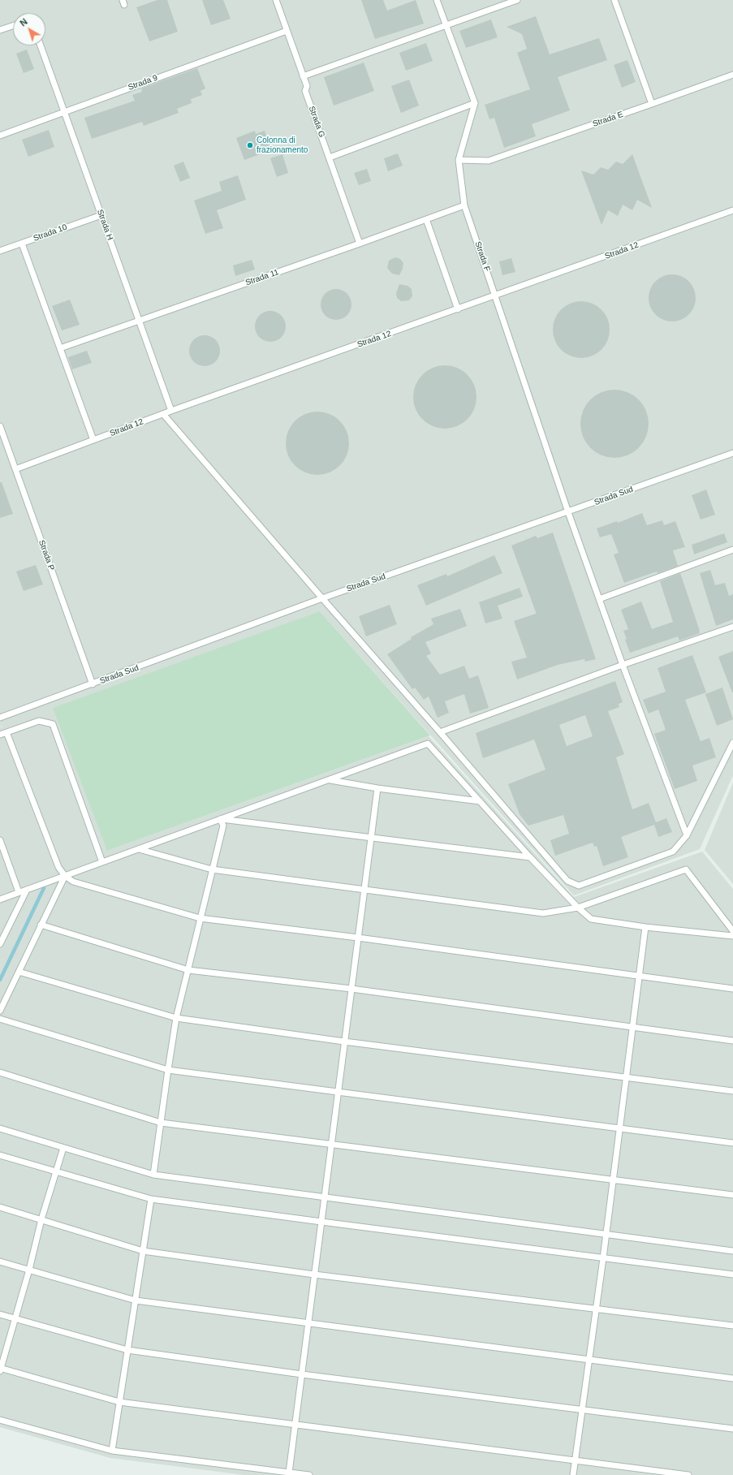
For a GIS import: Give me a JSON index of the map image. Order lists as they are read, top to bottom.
{
  "streets": {
    "lane": [
      "Strada 9",
      "Strada E",
      "Strada G",
      "Strada H",
      "Strada 10",
      "Strada 12",
      "Strada F",
      "Strada 11",
      "Strada Sud",
      "Strada P"
    ]
  },
  "crossings": [
    ["Strada 9", "Strada G"],
    ["Strada 9", "Strada H"],
    ["Strada E", "Strada F"],
    ["Strada G", "Strada 11"],
    ["Strada H", "Strada 10"],
    ["Strada H", "Strada 12"],
    ["Strada H", "Strada 11"],
    ["Strada 12", "Strada F"],
    ["Strada 12", "Strada P"],
    ["Strada F", "Strada 11"],
    ["Strada F", "Strada Sud"],
    ["Strada Sud", "Strada P"]
  ],
  "places": ["Colonna di frazionamento"],
  "north": "top left"
}
